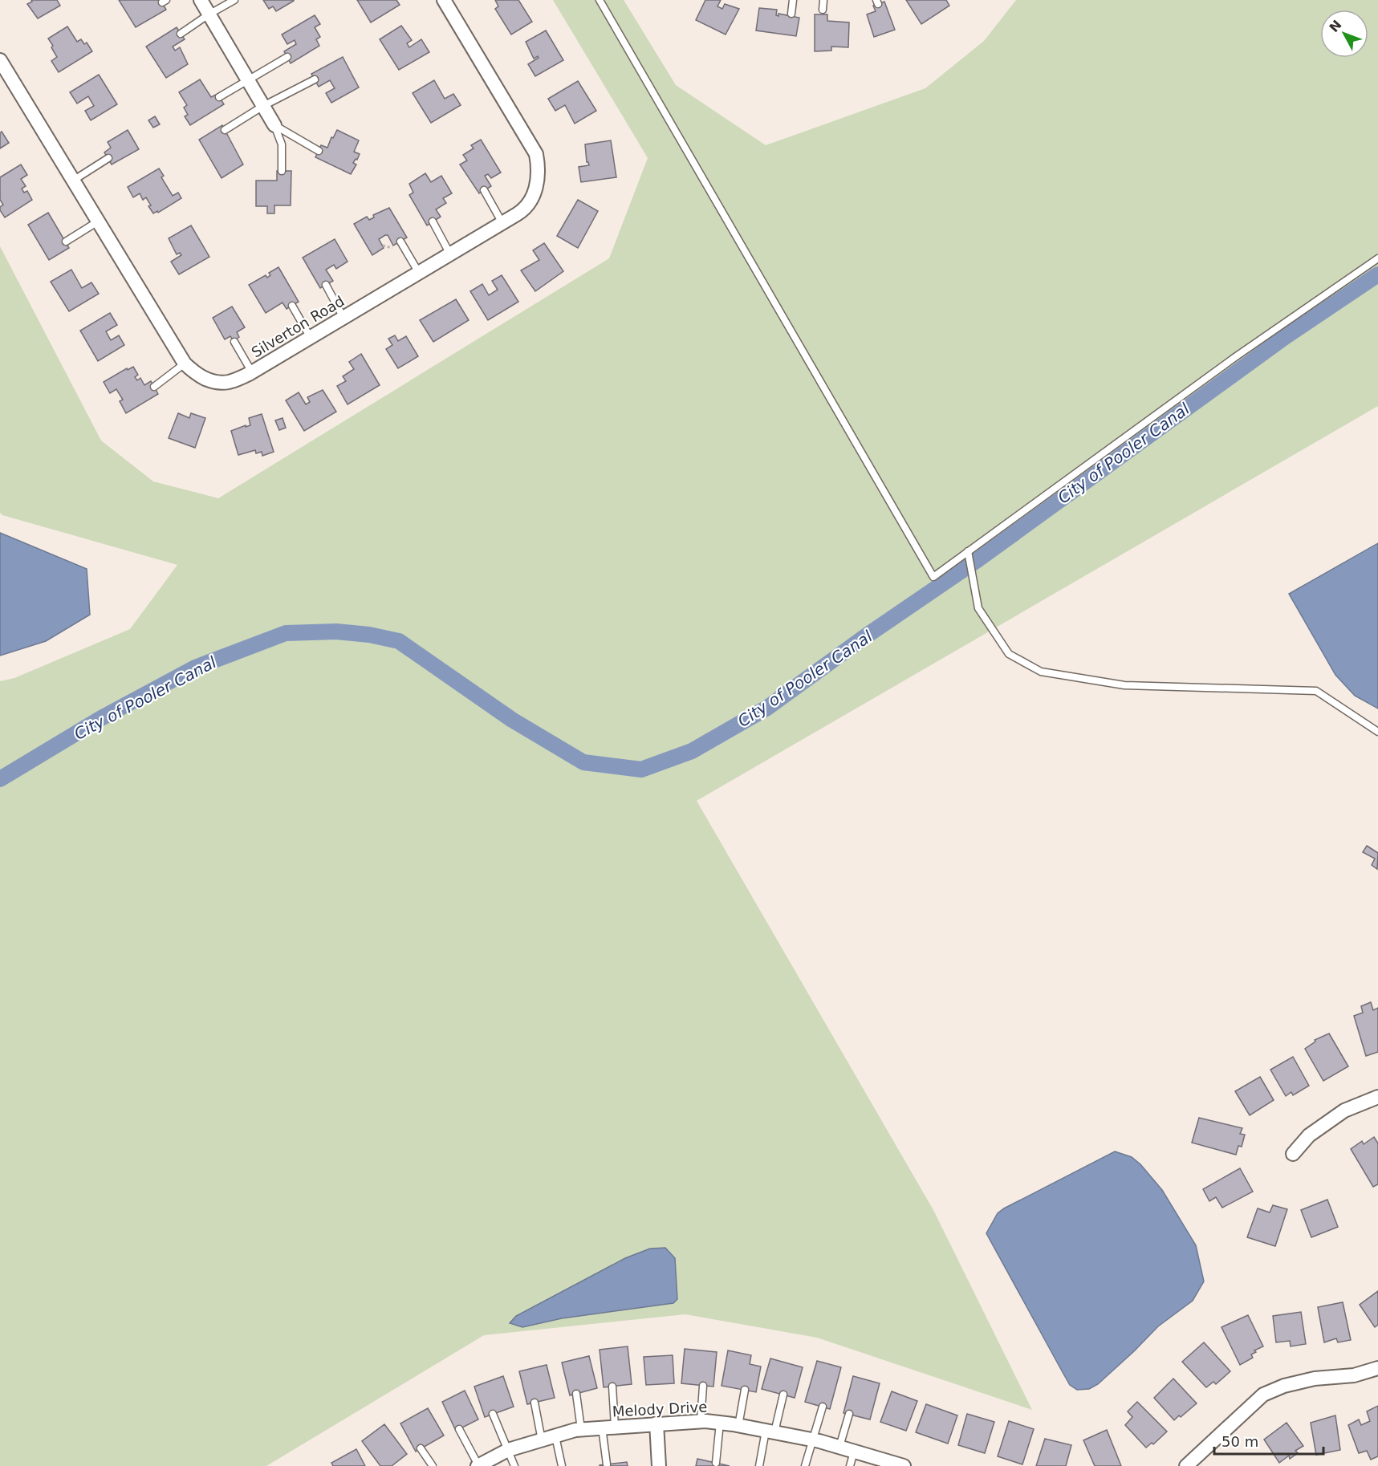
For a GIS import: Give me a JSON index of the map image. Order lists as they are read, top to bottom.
{
  "streets": {
    "street": ["Silverton Road", "Melody Drive"]
  },
  "water": ["City of Pooler Canal"],
  "scale_bar": "50 m",
  "north": "top left"
}
